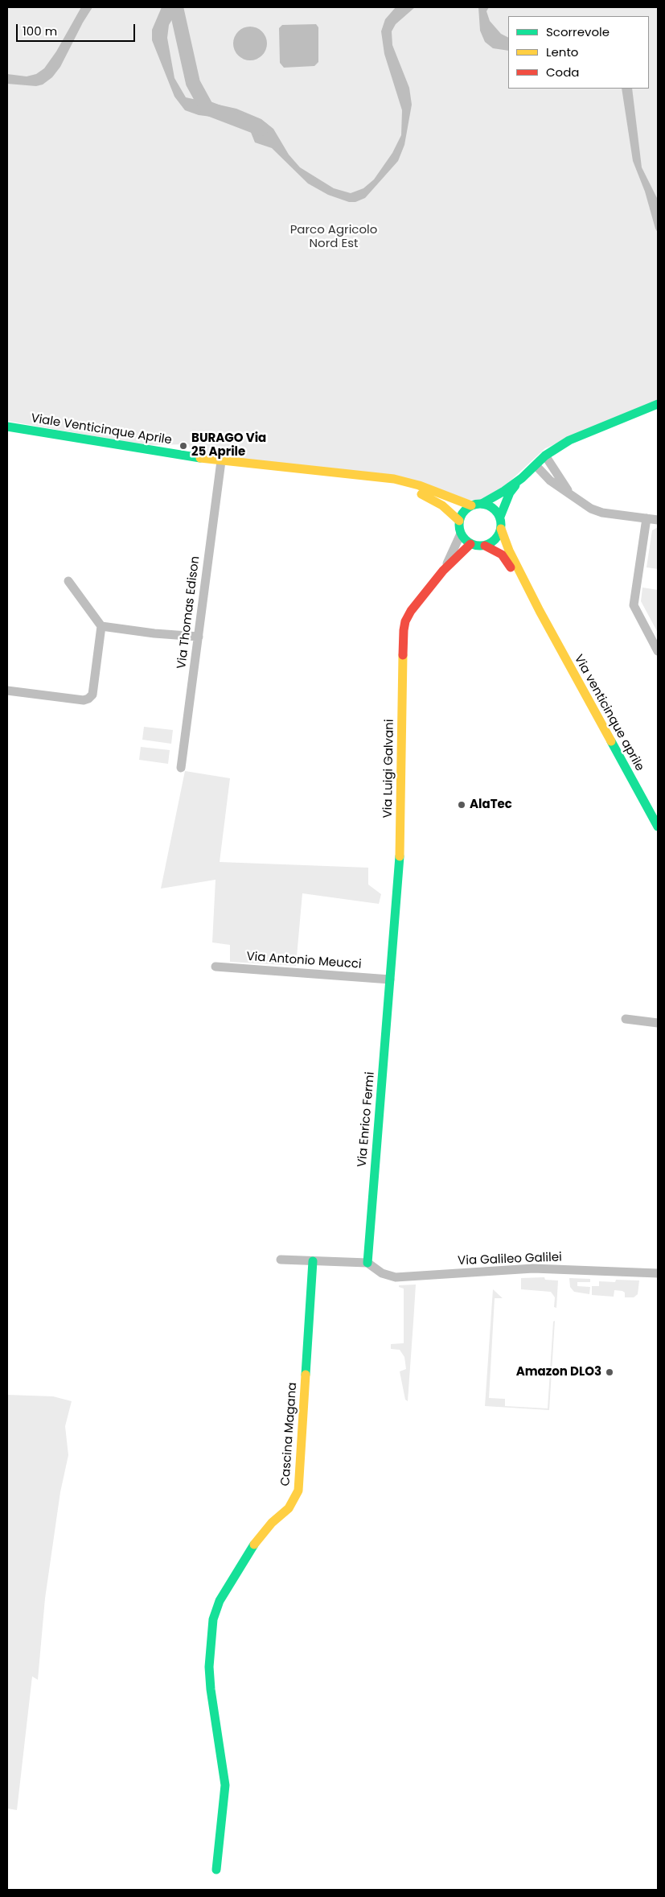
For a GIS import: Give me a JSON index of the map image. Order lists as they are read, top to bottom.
{
  "streets": {
    "street": [
      "Viale Venticinque Aprile",
      "Via Thomas Edison",
      "Via venticinque aprile",
      "Via Luigi Galvani",
      "Via Antonio Meucci",
      "Via Enrico Fermi",
      "Via Galileo Galilei",
      "Cascina Magana"
    ]
  },
  "crossings": [
    ["Viale Venticinque Aprile", "Via Thomas Edison"],
    ["Viale Venticinque Aprile", "Via venticinque aprile"],
    ["Viale Venticinque Aprile", "Via Luigi Galvani"],
    ["Via venticinque aprile", "Via Luigi Galvani"],
    ["Via Luigi Galvani", "Via Antonio Meucci"],
    ["Via Luigi Galvani", "Via Enrico Fermi"],
    ["Via Antonio Meucci", "Via Enrico Fermi"],
    ["Via Enrico Fermi", "Via Galileo Galilei"]
  ],
  "parks": ["Parco Agricolo Nord Est"],
  "places": ["BURAGO Via 25 Aprile", "AlaTec", "Amazon DLO3"],
  "legend": ["Scorrevole", "Lento", "Coda"],
  "scale_bar": "100 m"
}
